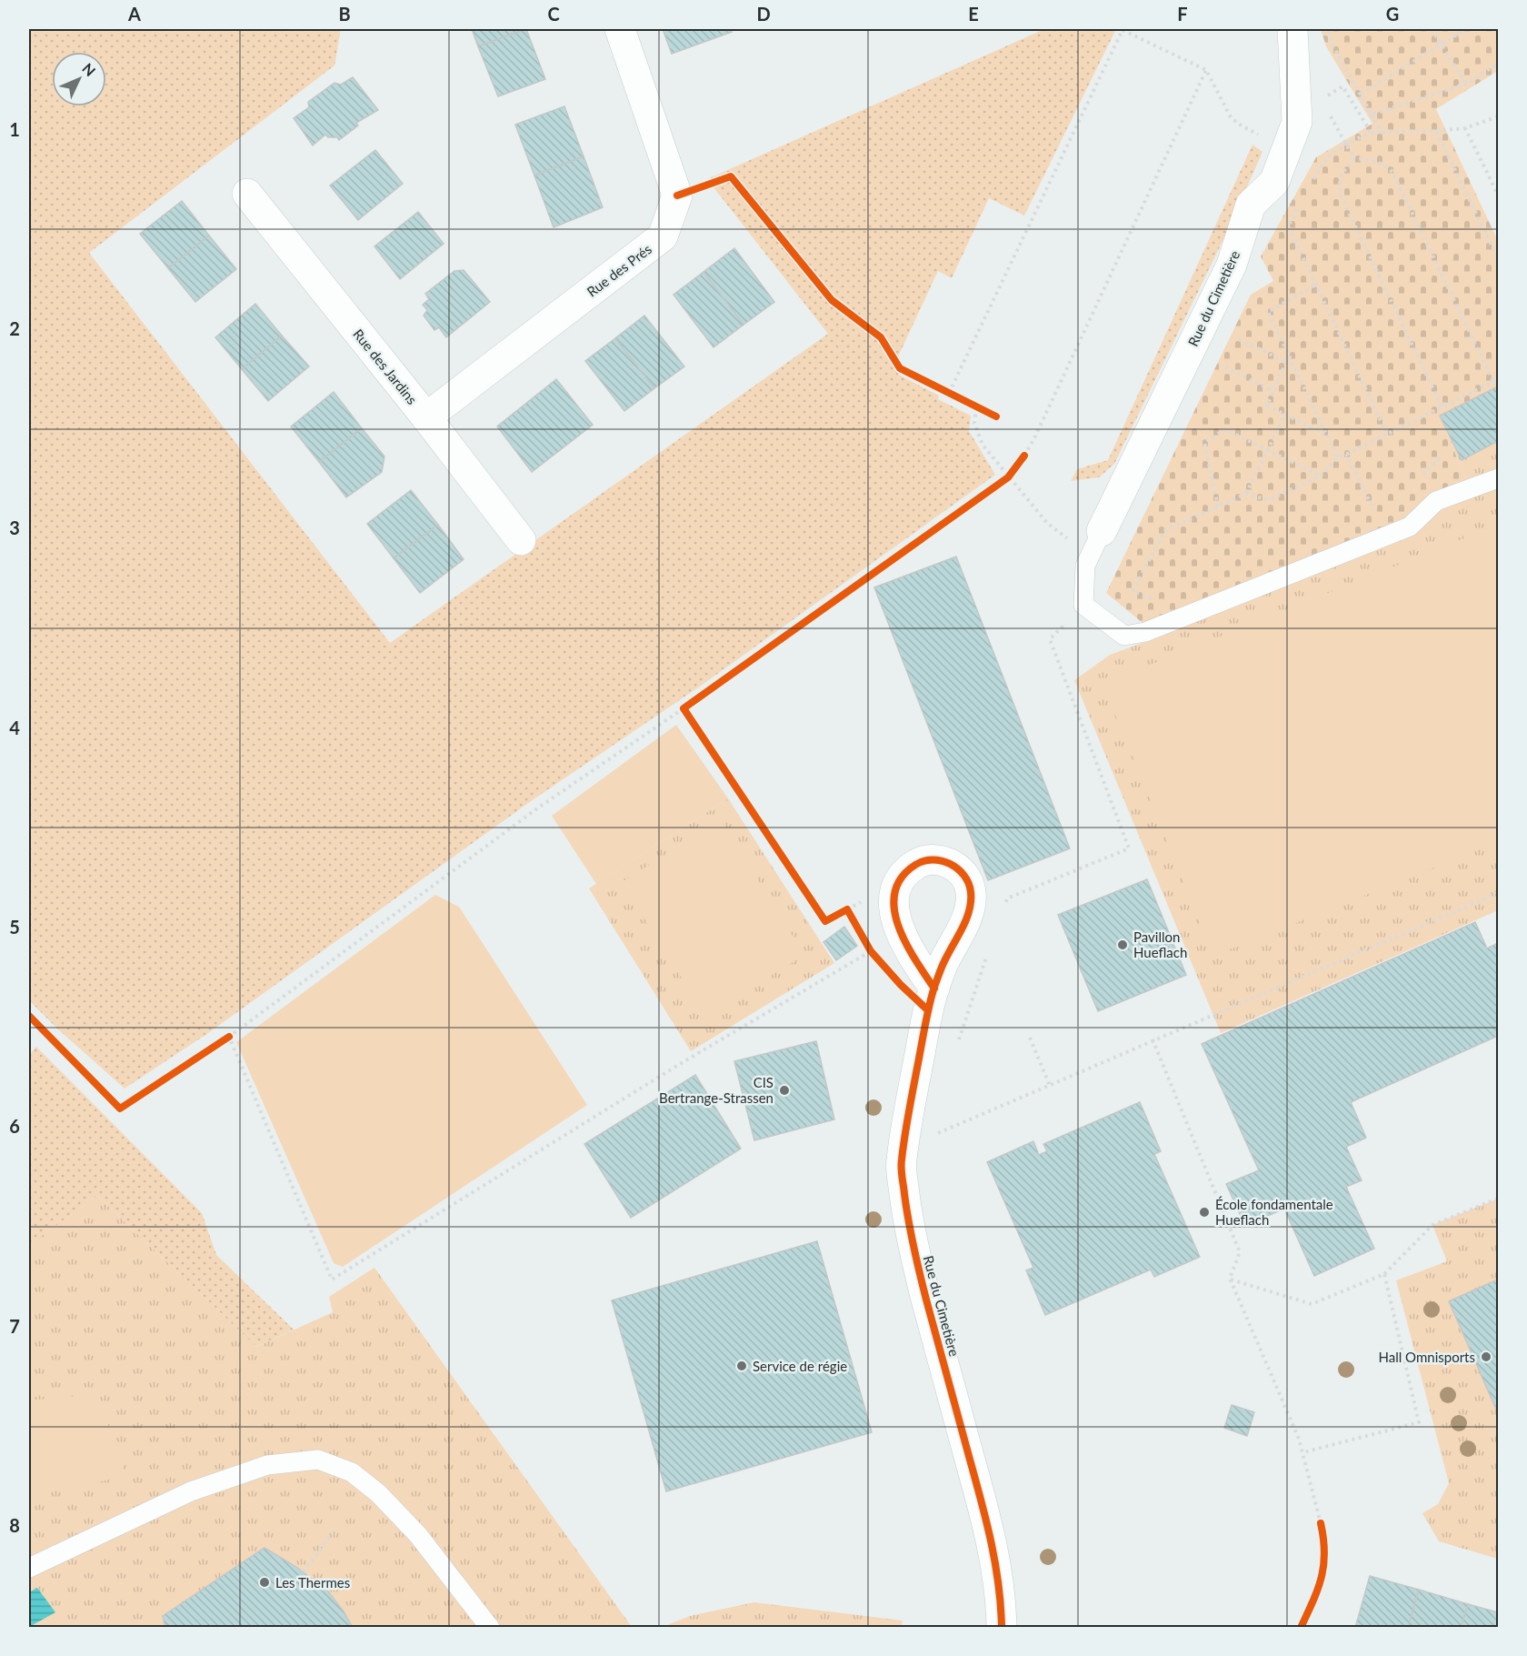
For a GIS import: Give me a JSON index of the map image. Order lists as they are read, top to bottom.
{
  "streets": {
    "street": ["Rue des Prés", "Rue du Cimetière", "Rue des Jardins"]
  },
  "crossings": [
    ["Rue des Prés", "Rue des Jardins"]
  ],
  "places": [
    "Pavillon Hueflach",
    "CIS Bertrange-Strassen",
    "École fondamentale Hueflach",
    "Hall Omnisports",
    "Service de régie",
    "Les Thermes"
  ],
  "north": "top right",
  "grid": {
    "columns": [
      "A",
      "B",
      "C",
      "D",
      "E",
      "F",
      "G"
    ],
    "rows": [
      "1",
      "2",
      "3",
      "4",
      "5",
      "6",
      "7",
      "8"
    ]
  }
}
